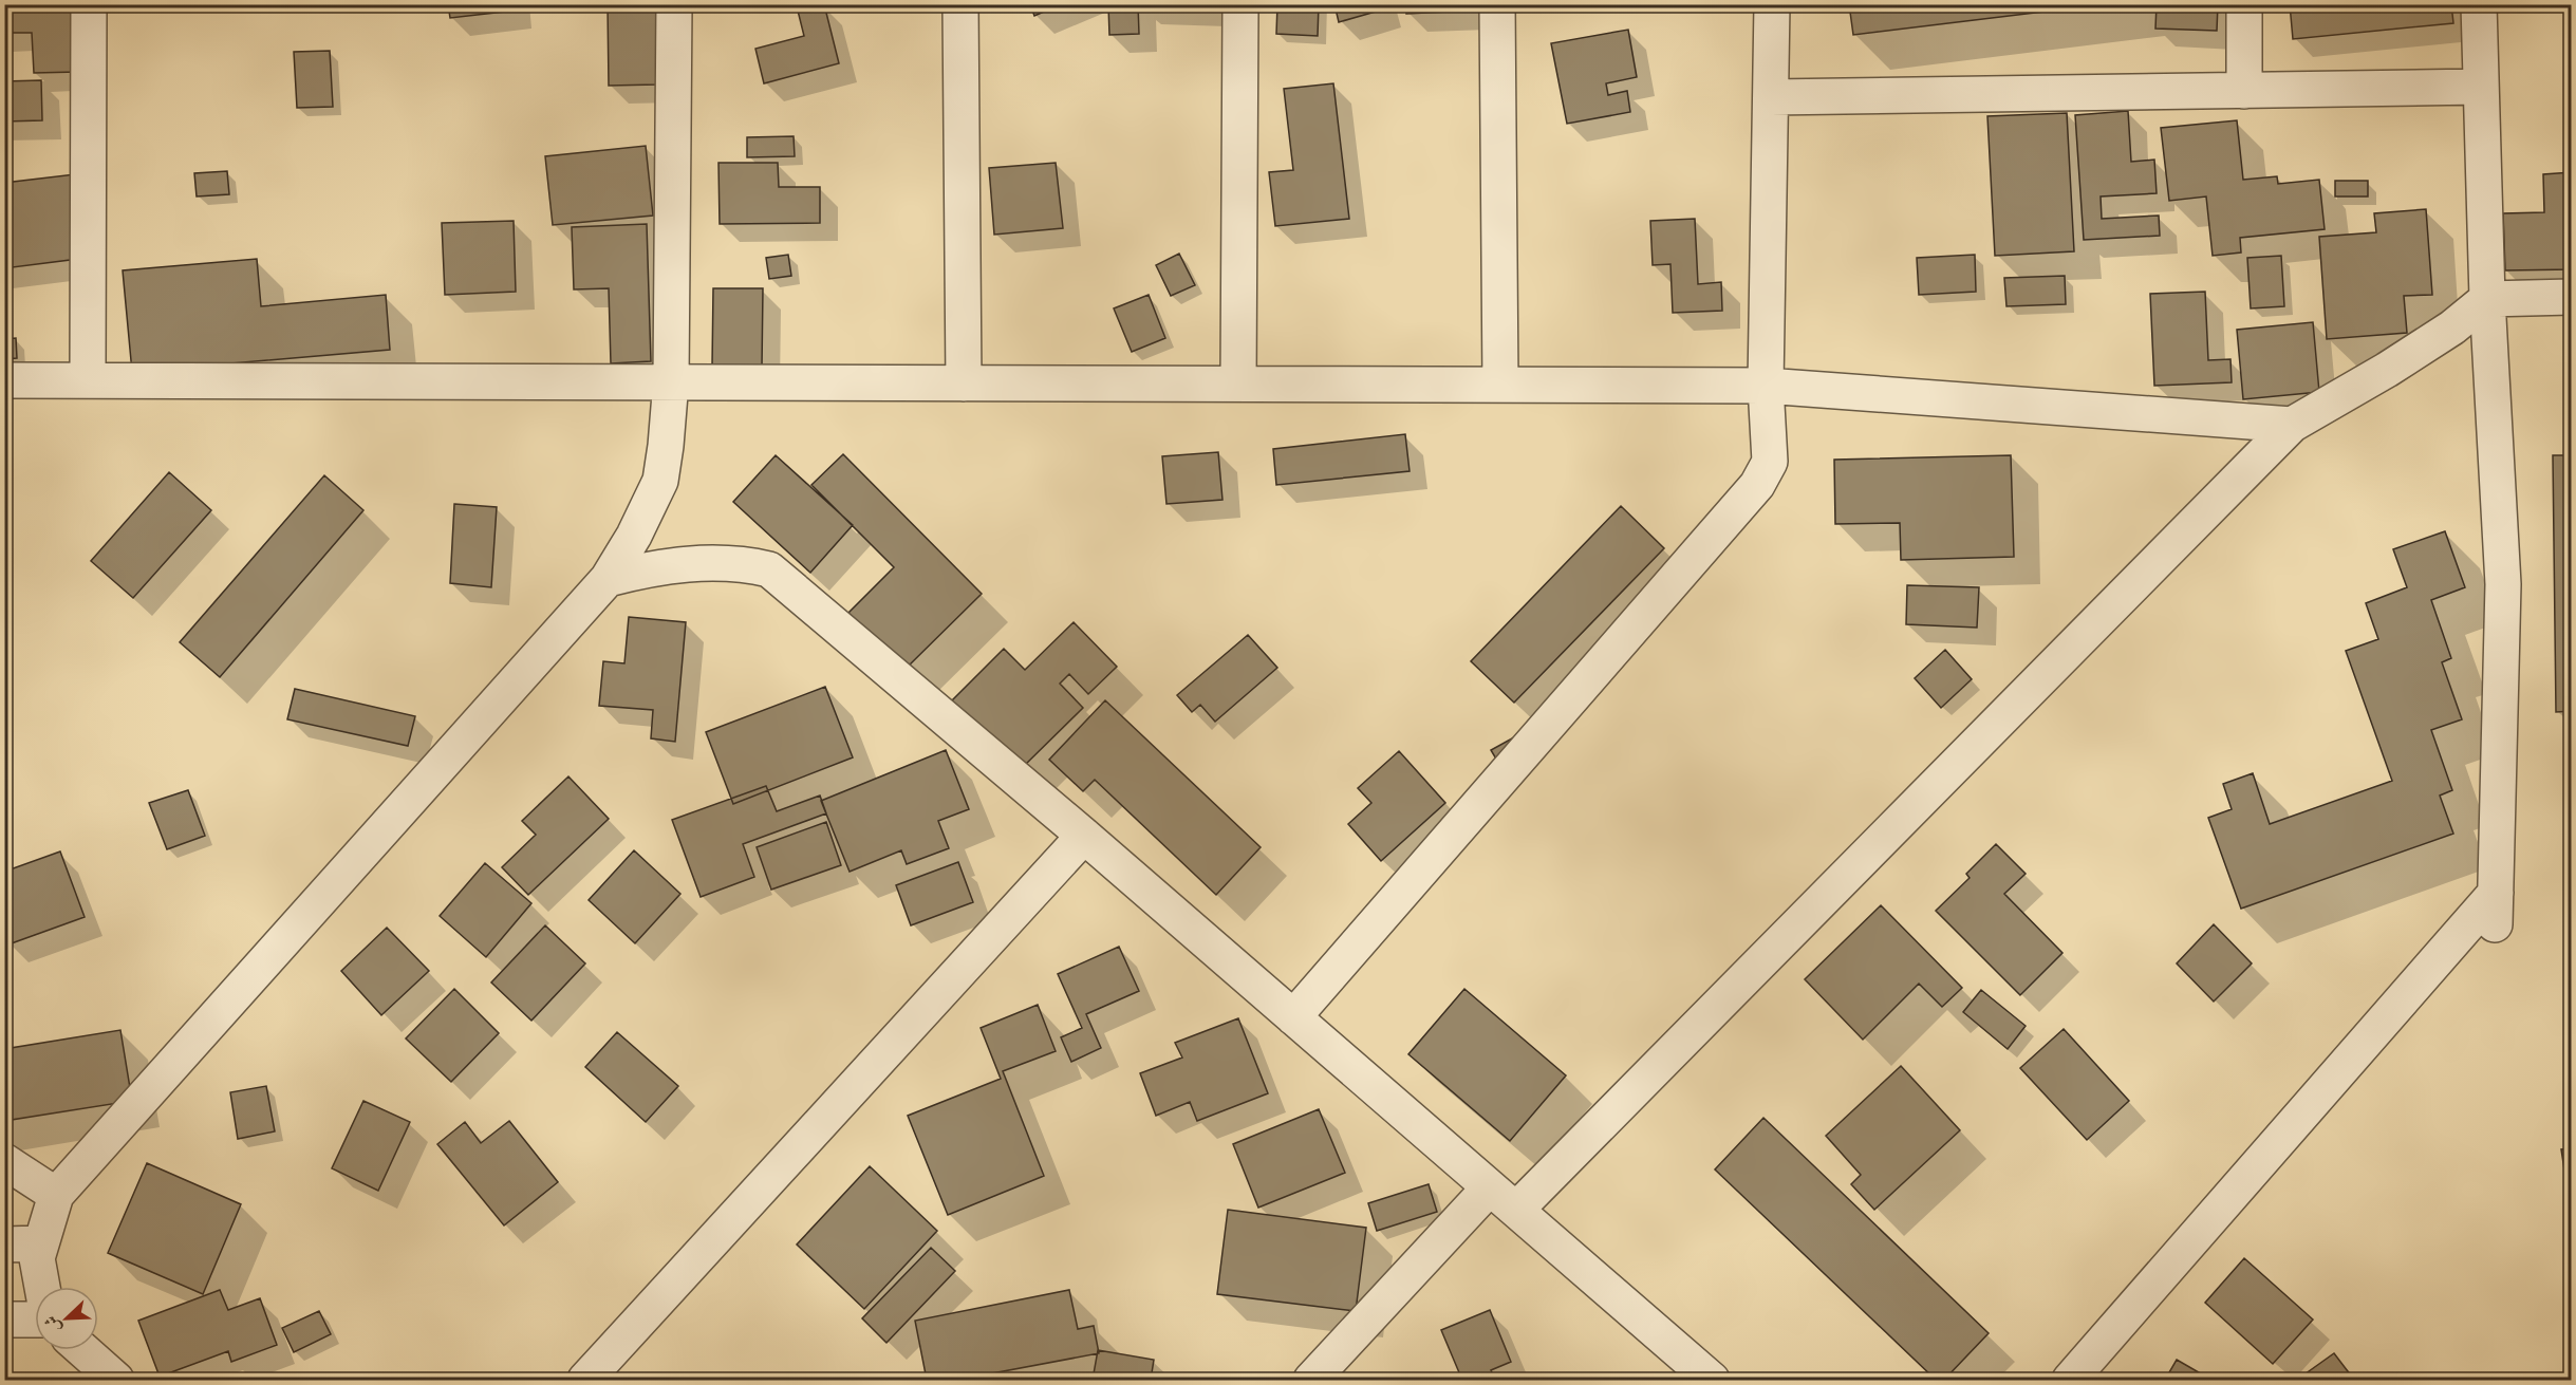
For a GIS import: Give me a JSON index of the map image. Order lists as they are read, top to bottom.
{
  "north": "bottom left"
}
